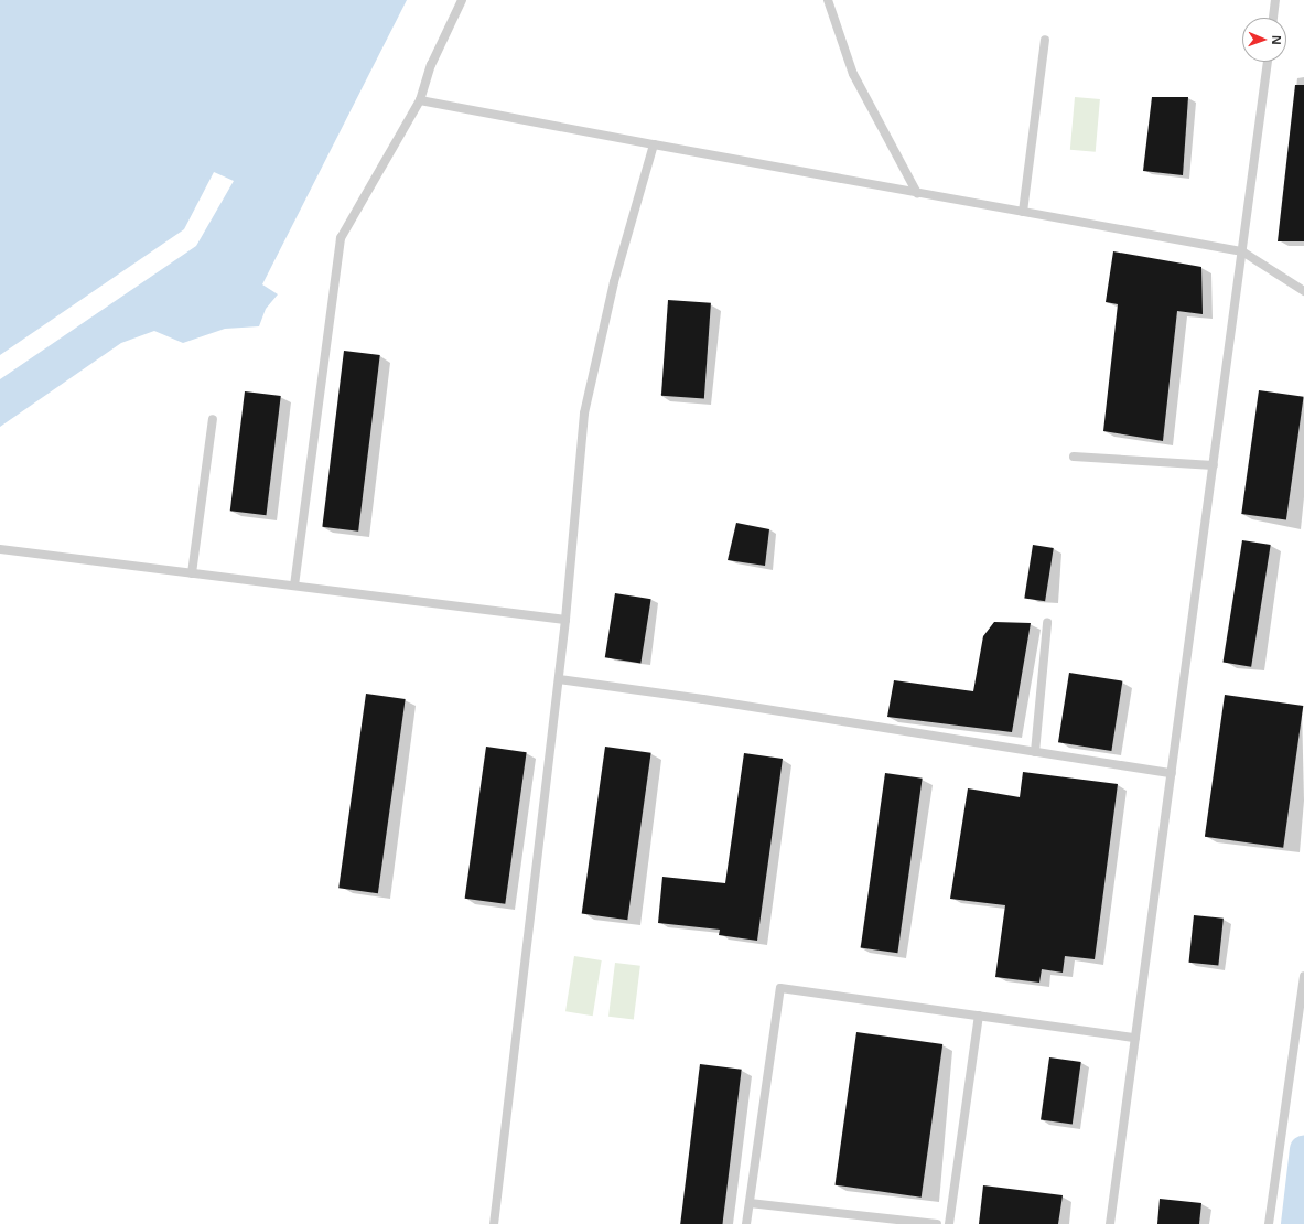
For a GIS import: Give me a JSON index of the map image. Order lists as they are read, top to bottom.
{
  "north": "right"
}
